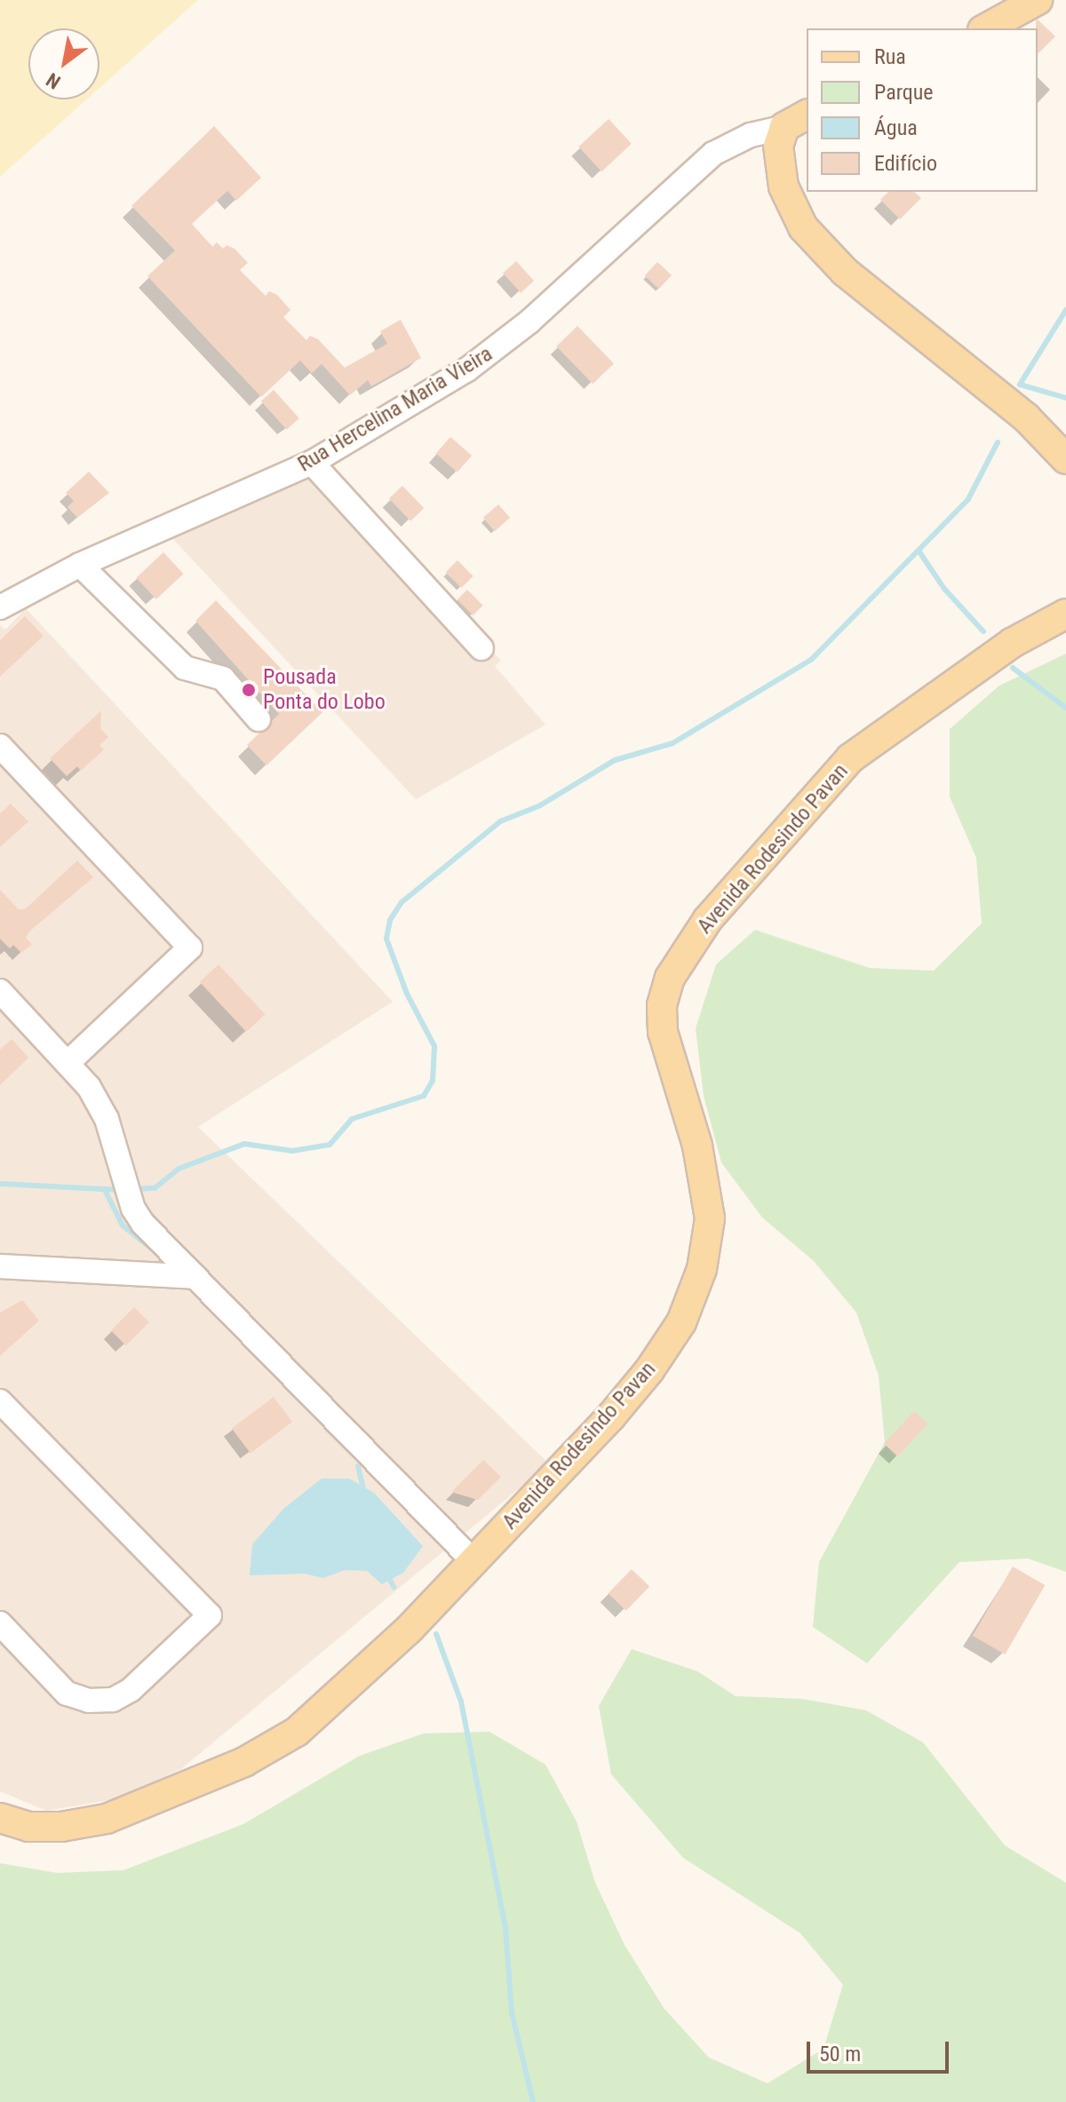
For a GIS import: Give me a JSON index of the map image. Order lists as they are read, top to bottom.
{
  "streets": {
    "main road": ["Avenida Rodesindo Pavan"],
    "street": ["Rua Hercelina Maria Vieira"]
  },
  "places": ["Pousada Ponta do Lobo"],
  "legend": [
    "Rua",
    "Parque",
    "Água",
    "Edifício"
  ],
  "scale_bar": "50 m",
  "north": "bottom left"
}
